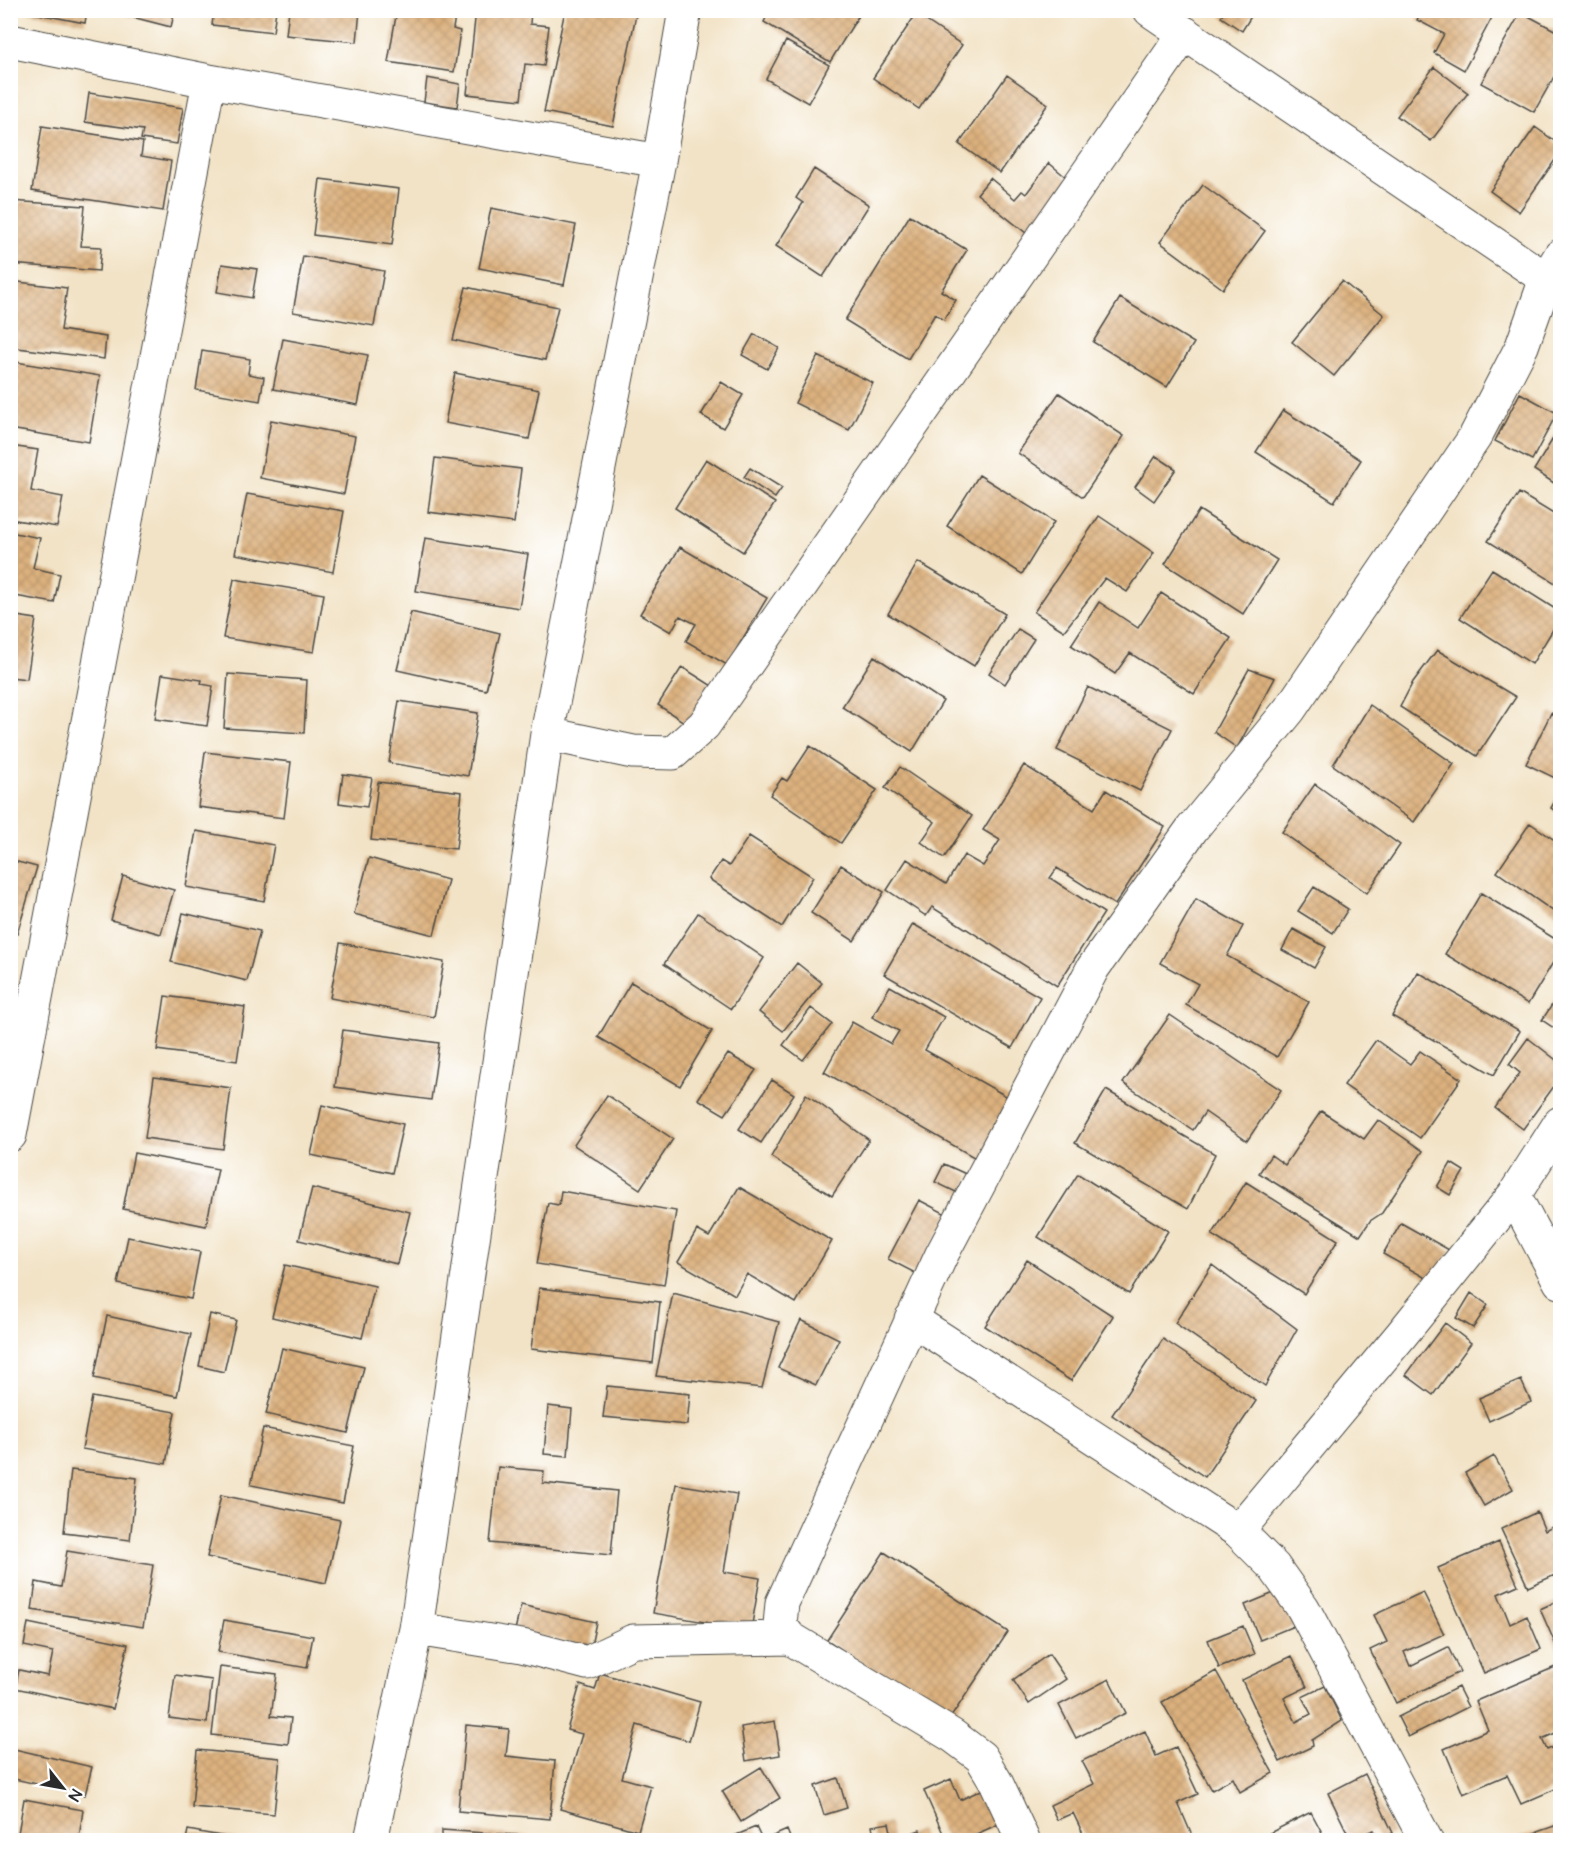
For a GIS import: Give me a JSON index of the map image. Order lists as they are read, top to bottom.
{
  "north": "bottom right"
}
